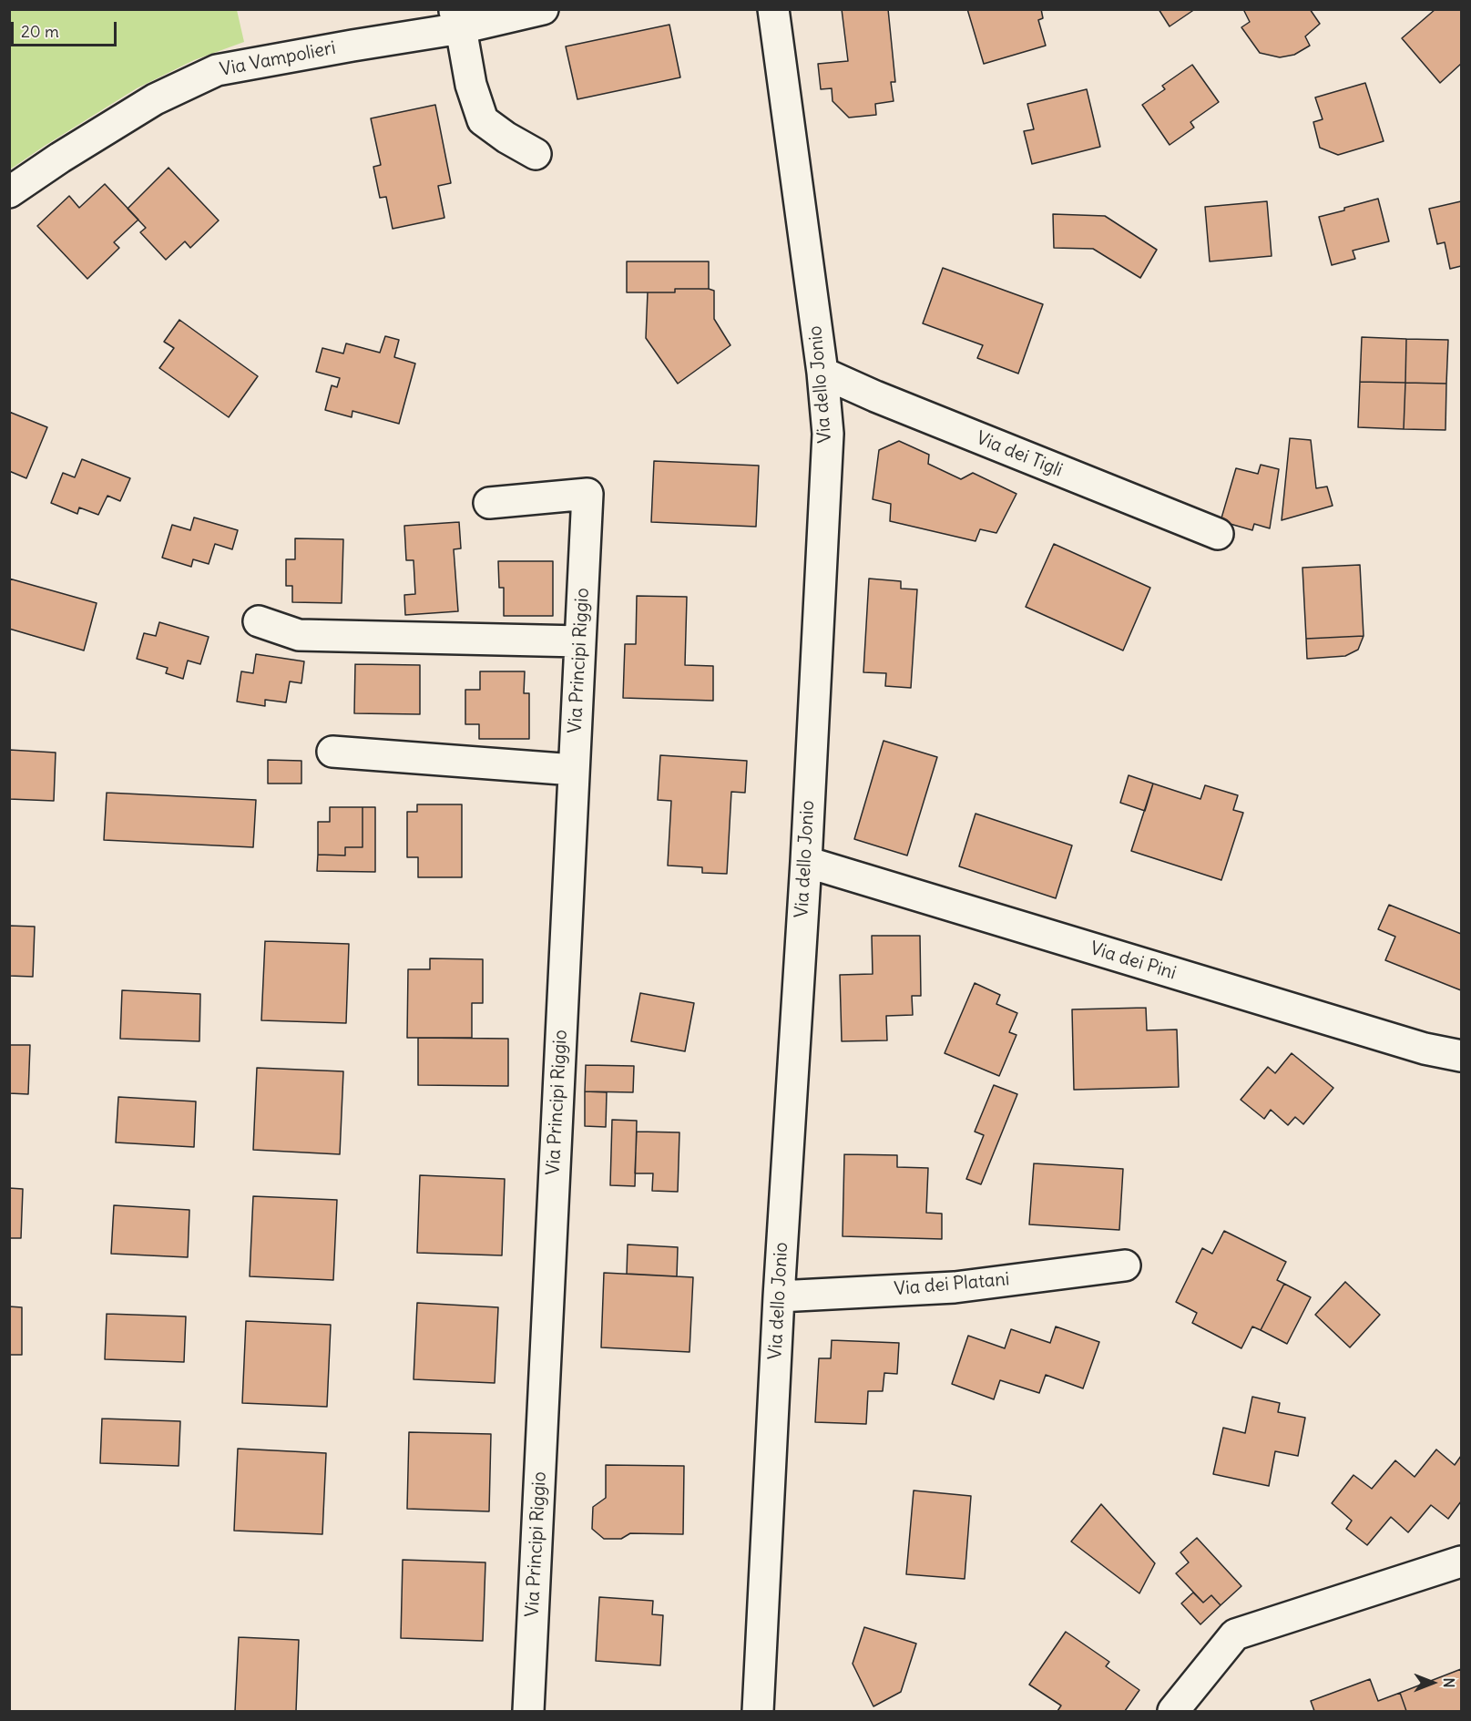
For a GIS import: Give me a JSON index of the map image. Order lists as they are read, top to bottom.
{
  "streets": {
    "street": [
      "Via Vampolieri",
      "Via dello Jonio",
      "Via dei Tigli",
      "Via Principi Riggio",
      "Via dei Pini",
      "Via dei Platani"
    ]
  },
  "crossings": [
    ["Via dello Jonio", "Via dei Tigli"],
    ["Via dello Jonio", "Via dei Pini"],
    ["Via dello Jonio", "Via dei Platani"]
  ],
  "scale_bar": "20 m",
  "north": "right"
}
